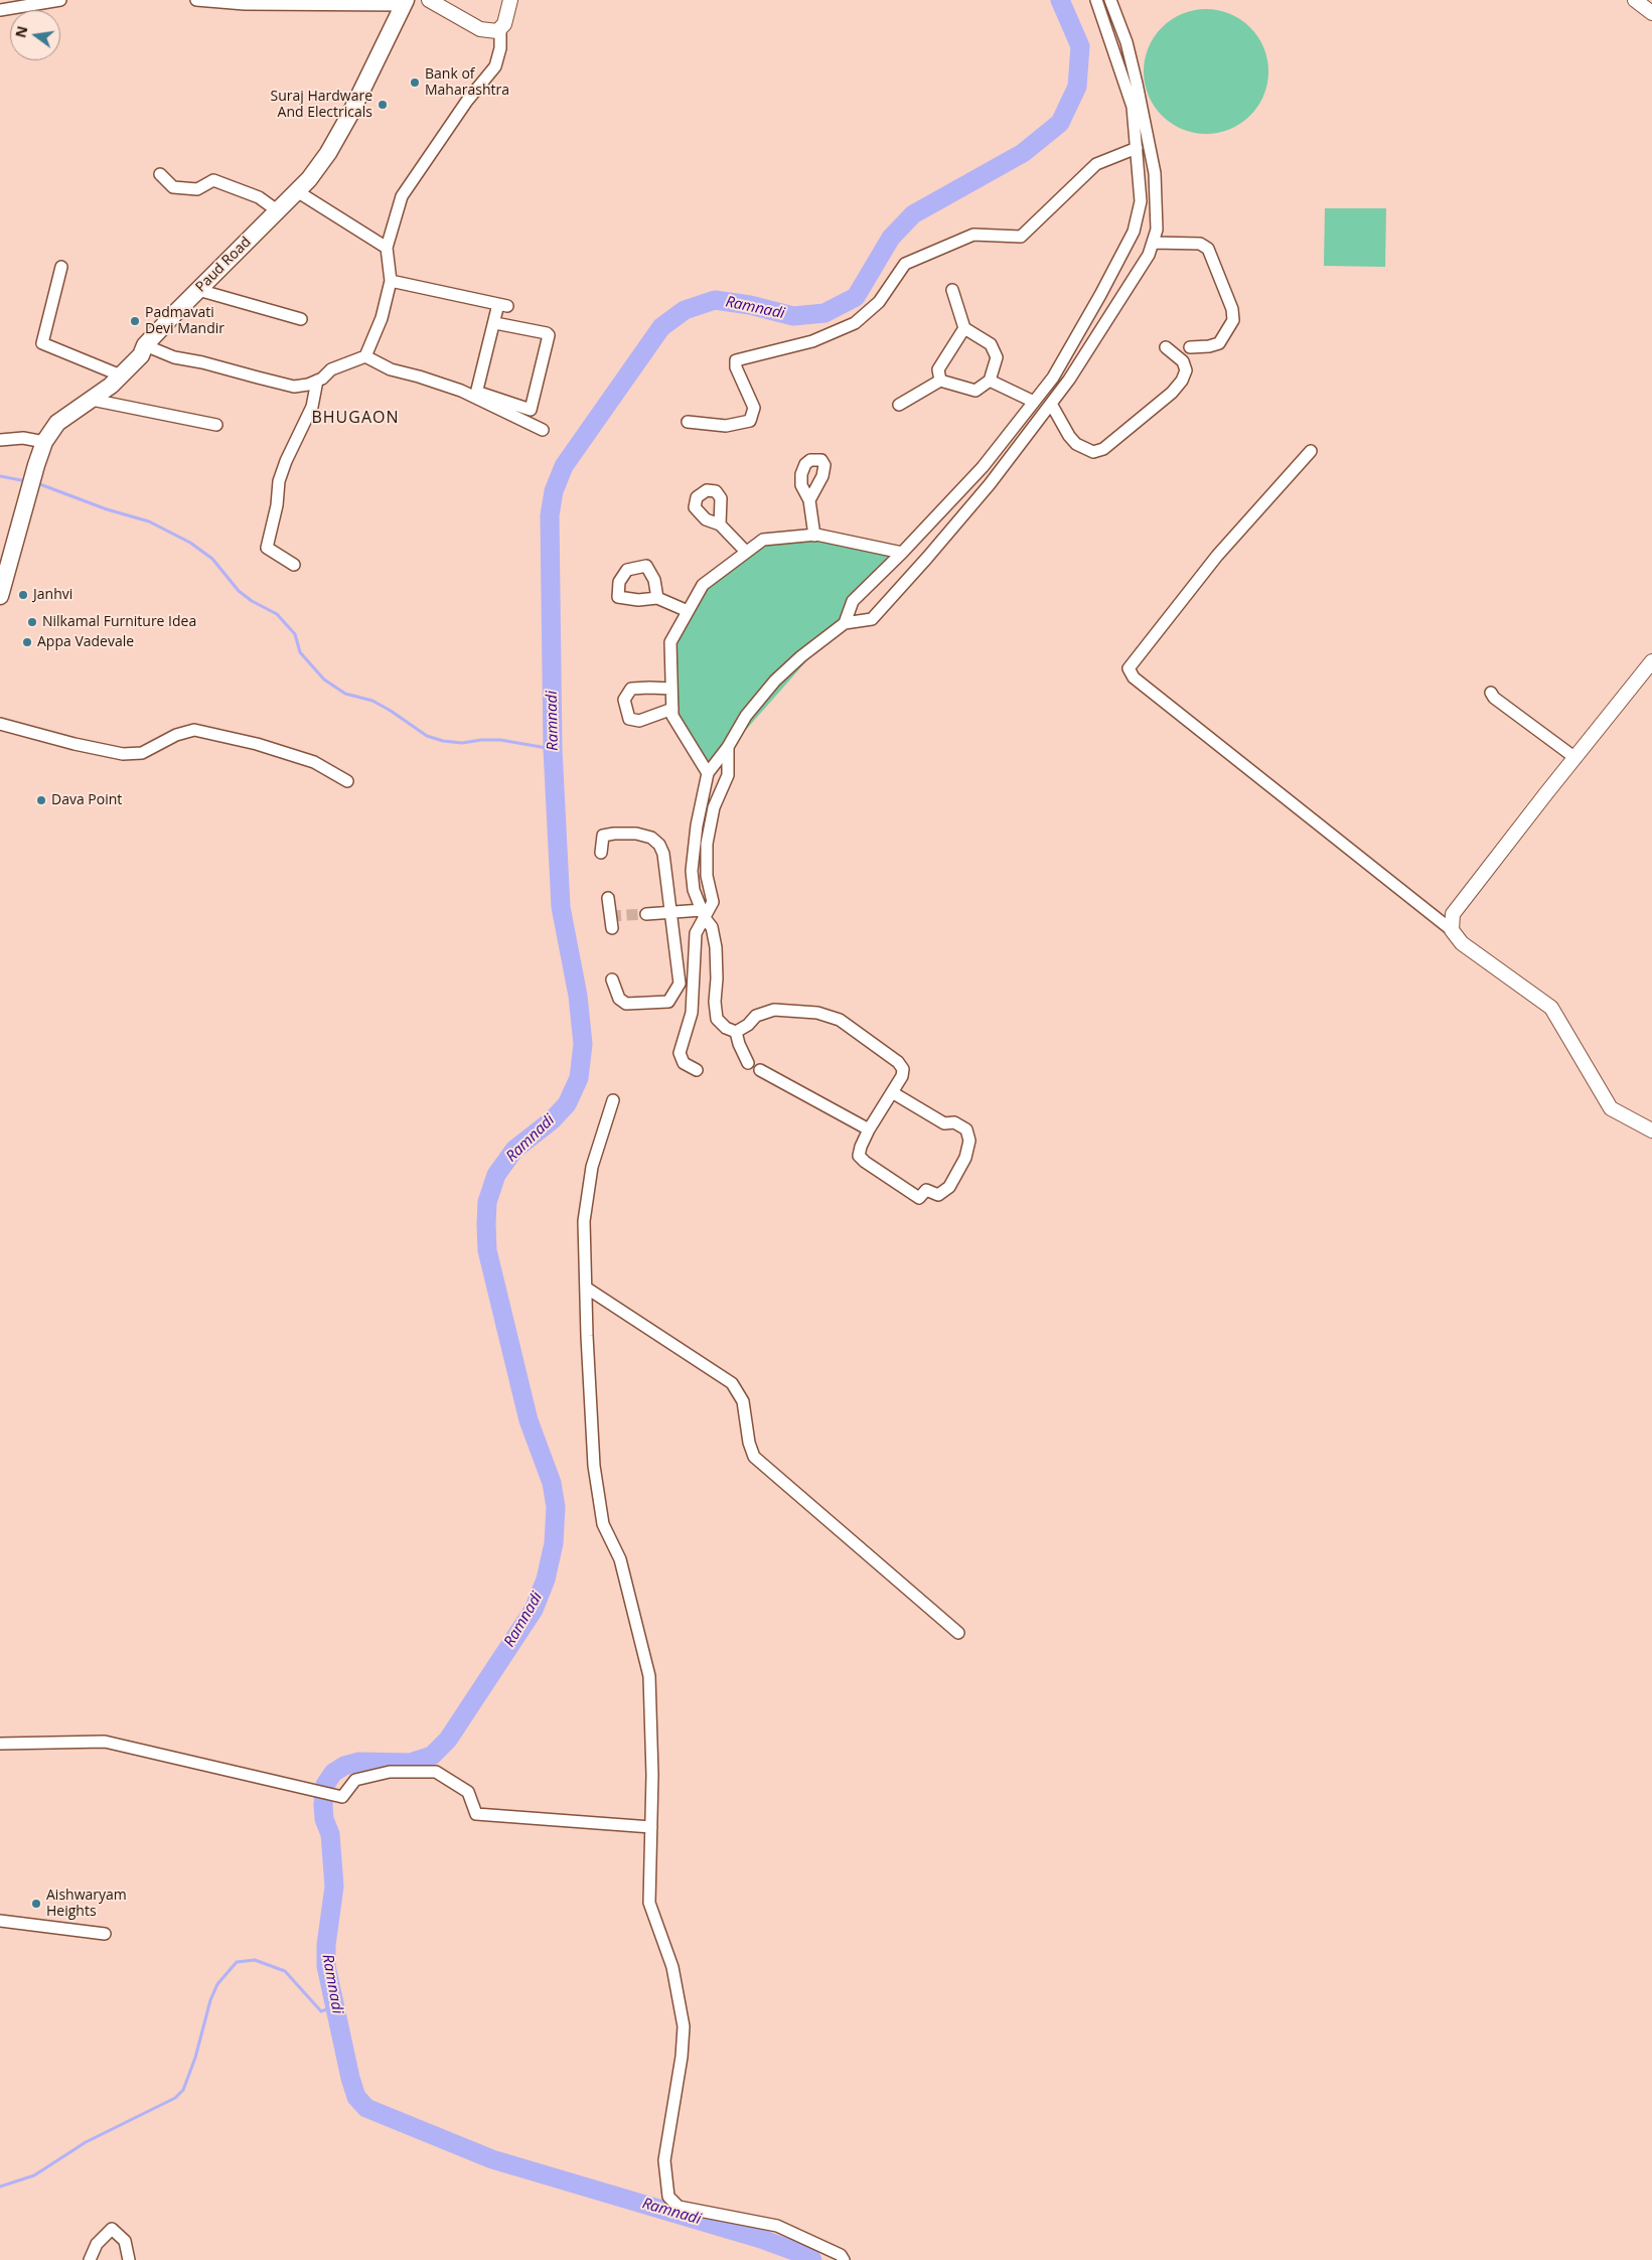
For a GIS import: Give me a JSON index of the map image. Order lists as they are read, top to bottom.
{
  "streets": {
    "main road": ["Paud Road"]
  },
  "districts": ["BHUGAON"],
  "water": ["Ramnadi"],
  "places": [
    "Bank of Maharashtra",
    "Suraj Hardware And Electricals",
    "Padmavati Devi Mandir",
    "Janhvi",
    "Nilkamal Furniture Idea",
    "Appa Vadevale",
    "Dava Point",
    "Aishwaryam Heights"
  ],
  "north": "left"
}
